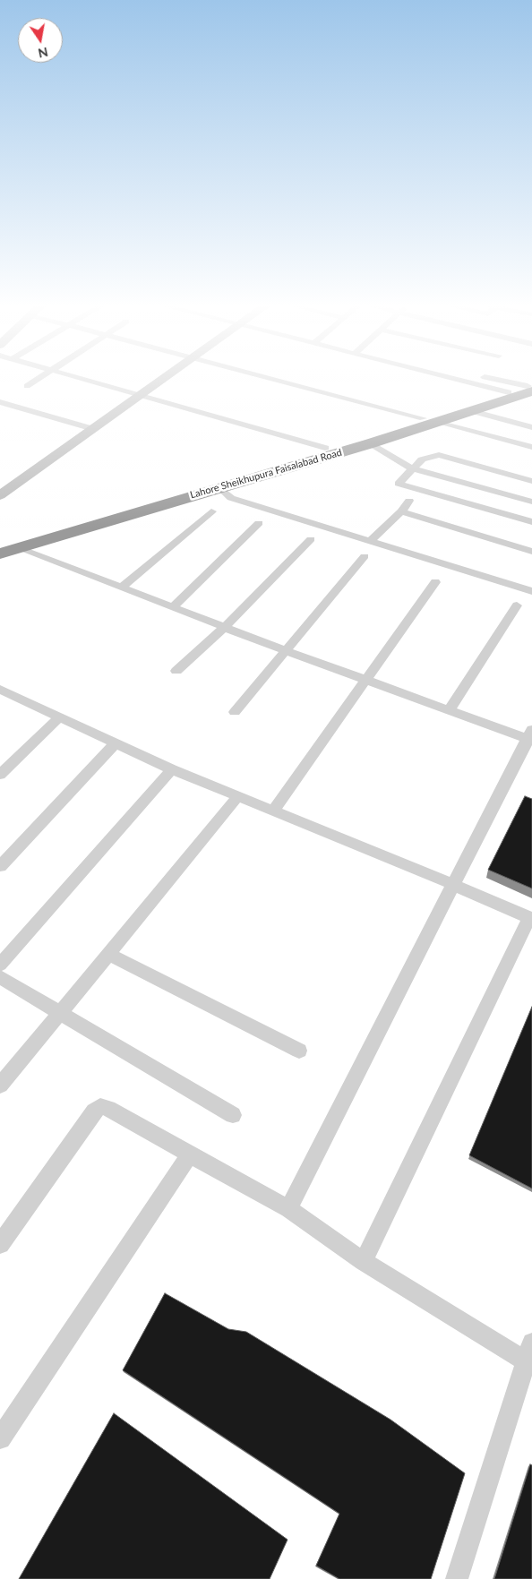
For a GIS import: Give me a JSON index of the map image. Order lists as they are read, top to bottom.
{
  "streets": {
    "highway": ["Lahore Sheikhupura Faisalabad Road"]
  },
  "north": "bottom"
}
